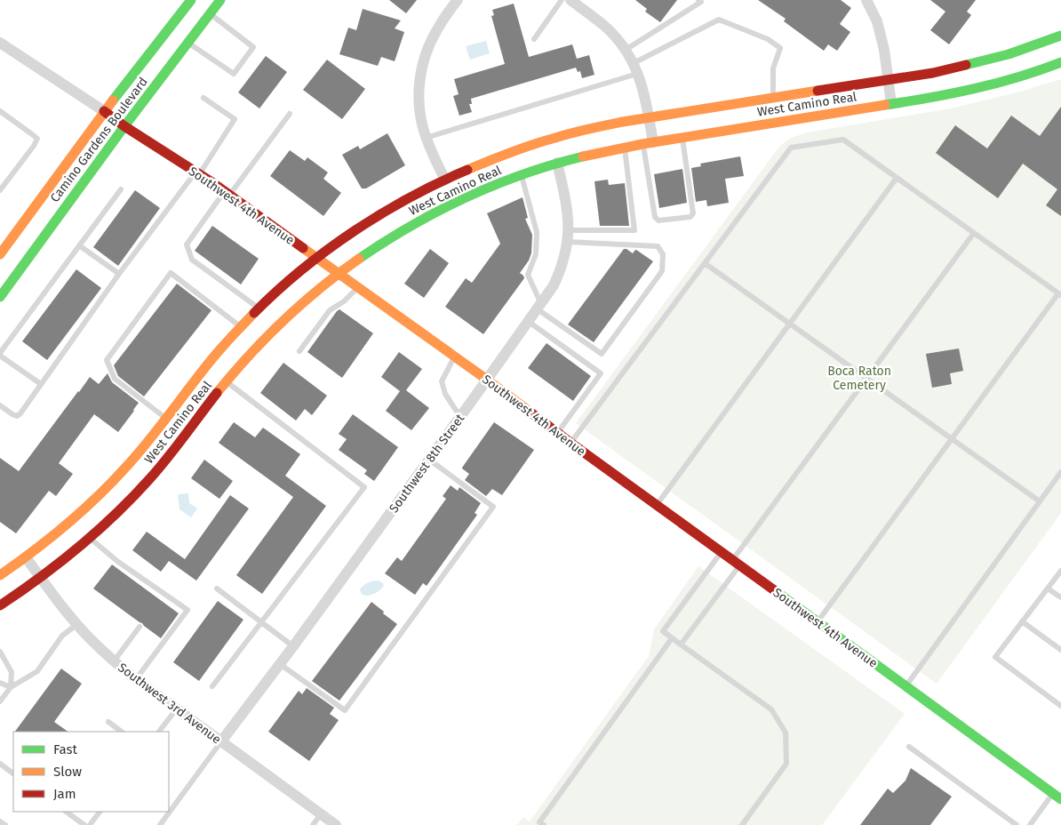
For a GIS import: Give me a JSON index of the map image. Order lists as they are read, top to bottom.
{
  "streets": {
    "street": [
      "West Camino Real",
      "Camino Gardens Boulevard",
      "Southwest 4th Avenue",
      "Southwest 8th Street",
      "Southwest 3rd Avenue"
    ]
  },
  "crossings": [
    ["West Camino Real", "Southwest 4th Avenue"],
    ["West Camino Real", "Southwest 8th Street"],
    ["West Camino Real", "Southwest 3rd Avenue"],
    ["Camino Gardens Boulevard", "Southwest 4th Avenue"],
    ["Southwest 4th Avenue", "Southwest 8th Street"],
    ["Southwest 8th Street", "Southwest 3rd Avenue"]
  ],
  "parks": ["Boca Raton Cemetery"],
  "legend": ["Fast", "Slow", "Jam"]
}
